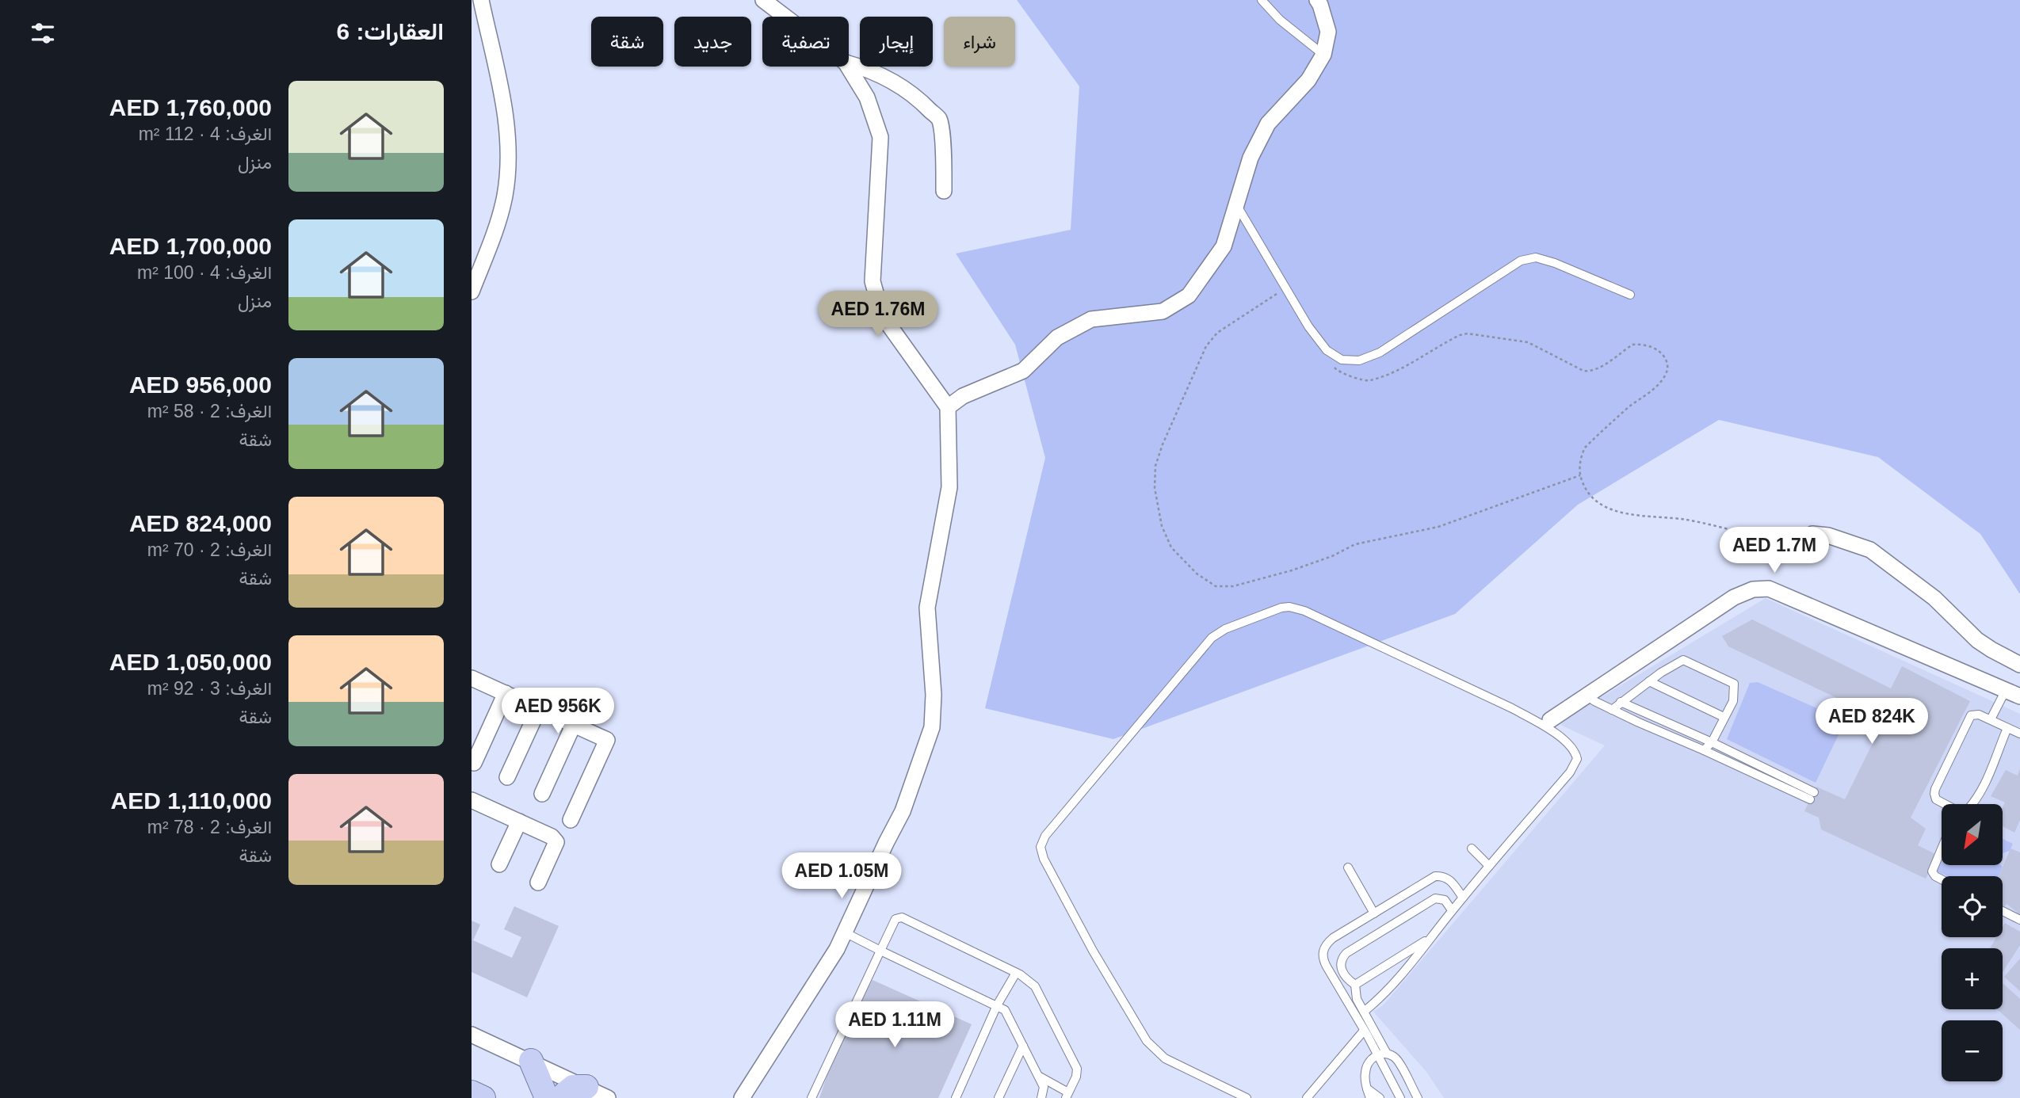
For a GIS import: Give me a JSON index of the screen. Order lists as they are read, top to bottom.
{
  "north": "bottom left",
  "page": {
    "heading": "العقارات: 6",
    "chip": [
      "شراء",
      "إيجار",
      "تصفية",
      "جديد",
      "شقة"
    ],
    "list": [
      {
        "name": "AED 1,760,000",
        "note": "الغرف: 4 · 112 m² · منزل"
      },
      {
        "name": "AED 1,700,000",
        "note": "الغرف: 4 · 100 m² · منزل"
      },
      {
        "name": "AED 956,000",
        "note": "الغرف: 2 · 58 m² · شقة"
      },
      {
        "name": "AED 824,000",
        "note": "الغرف: 2 · 70 m² · شقة"
      },
      {
        "name": "AED 1,050,000",
        "note": "الغرف: 3 · 92 m² · شقة"
      },
      {
        "name": "AED 1,110,000",
        "note": "الغرف: 2 · 78 m² · شقة"
      }
    ],
    "price": [
      "AED 1.76M",
      "AED 1.7M",
      "AED 956K",
      "AED 824K",
      "AED 1.05M",
      "AED 1.11M"
    ],
    "map_buttons": ["+", "−"]
  }
}
